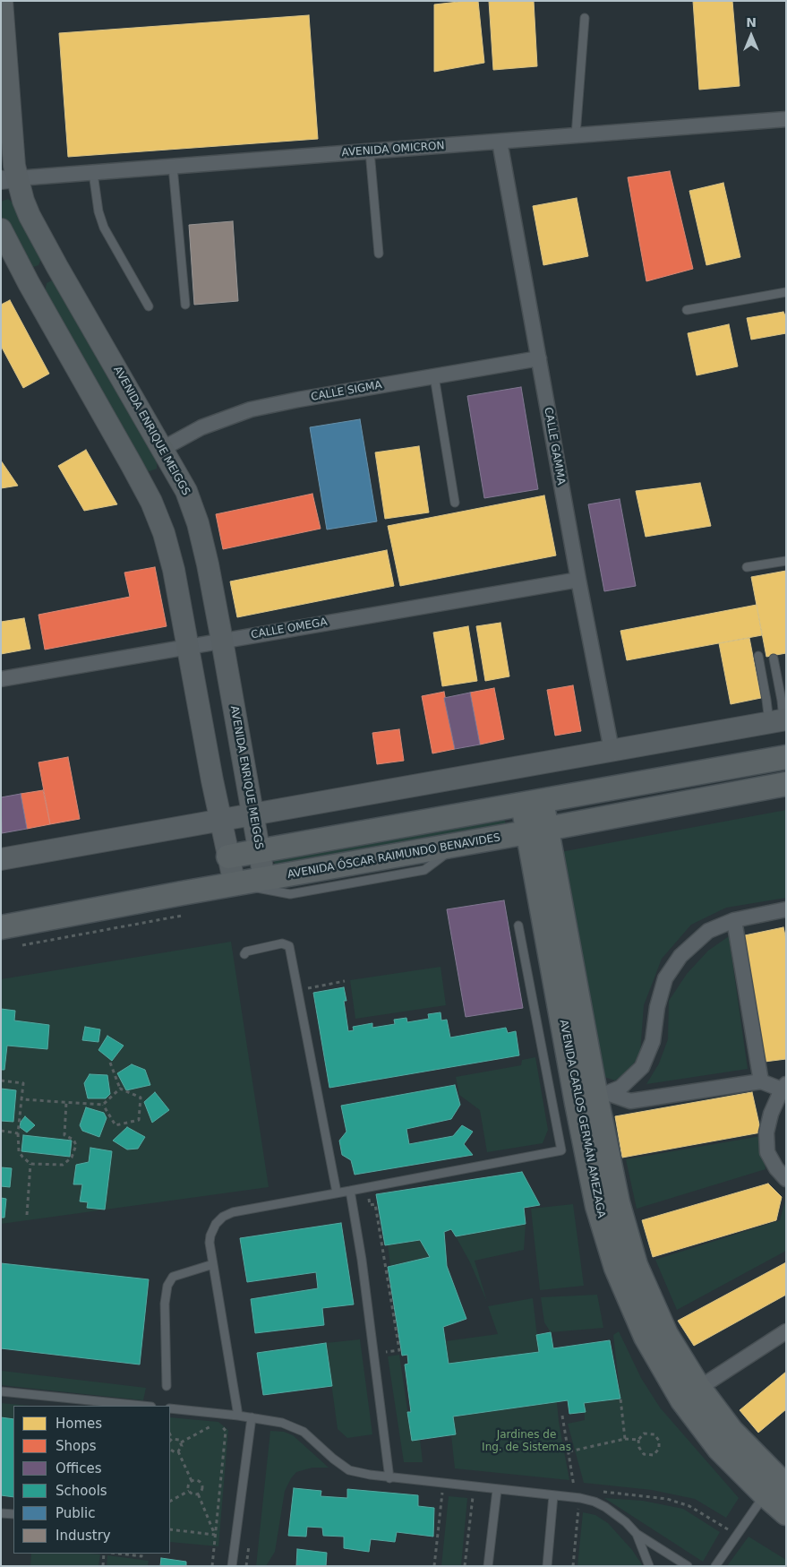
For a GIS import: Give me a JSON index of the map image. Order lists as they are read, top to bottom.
{
  "streets": {
    "main road": ["AVENIDA ENRIQUE MEIGGS", "AVENIDA ÓSCAR RAIMUNDO BENAVIDES", "AVENIDA CARLOS GERMÁN AMEZAGA"],
    "street": [
      "AVENIDA OMICRON",
      "CALLE SIGMA",
      "CALLE GAMMA",
      "CALLE OMEGA"
    ]
  },
  "crossings": [
    ["AVENIDA OMICRON", "AVENIDA ENRIQUE MEIGGS"],
    ["AVENIDA OMICRON", "CALLE GAMMA"],
    ["CALLE SIGMA", "AVENIDA ENRIQUE MEIGGS"],
    ["CALLE SIGMA", "CALLE GAMMA"],
    ["AVENIDA ENRIQUE MEIGGS", "CALLE OMEGA"],
    ["AVENIDA ENRIQUE MEIGGS", "AVENIDA ÓSCAR RAIMUNDO BENAVIDES"],
    ["CALLE GAMMA", "CALLE OMEGA"],
    ["AVENIDA ÓSCAR RAIMUNDO BENAVIDES", "AVENIDA CARLOS GERMÁN AMEZAGA"]
  ],
  "parks": ["Jardines de Ing. de Sistemas"],
  "legend": [
    "Homes",
    "Shops",
    "Offices",
    "Schools",
    "Public",
    "Industry"
  ],
  "north": "top"
}
